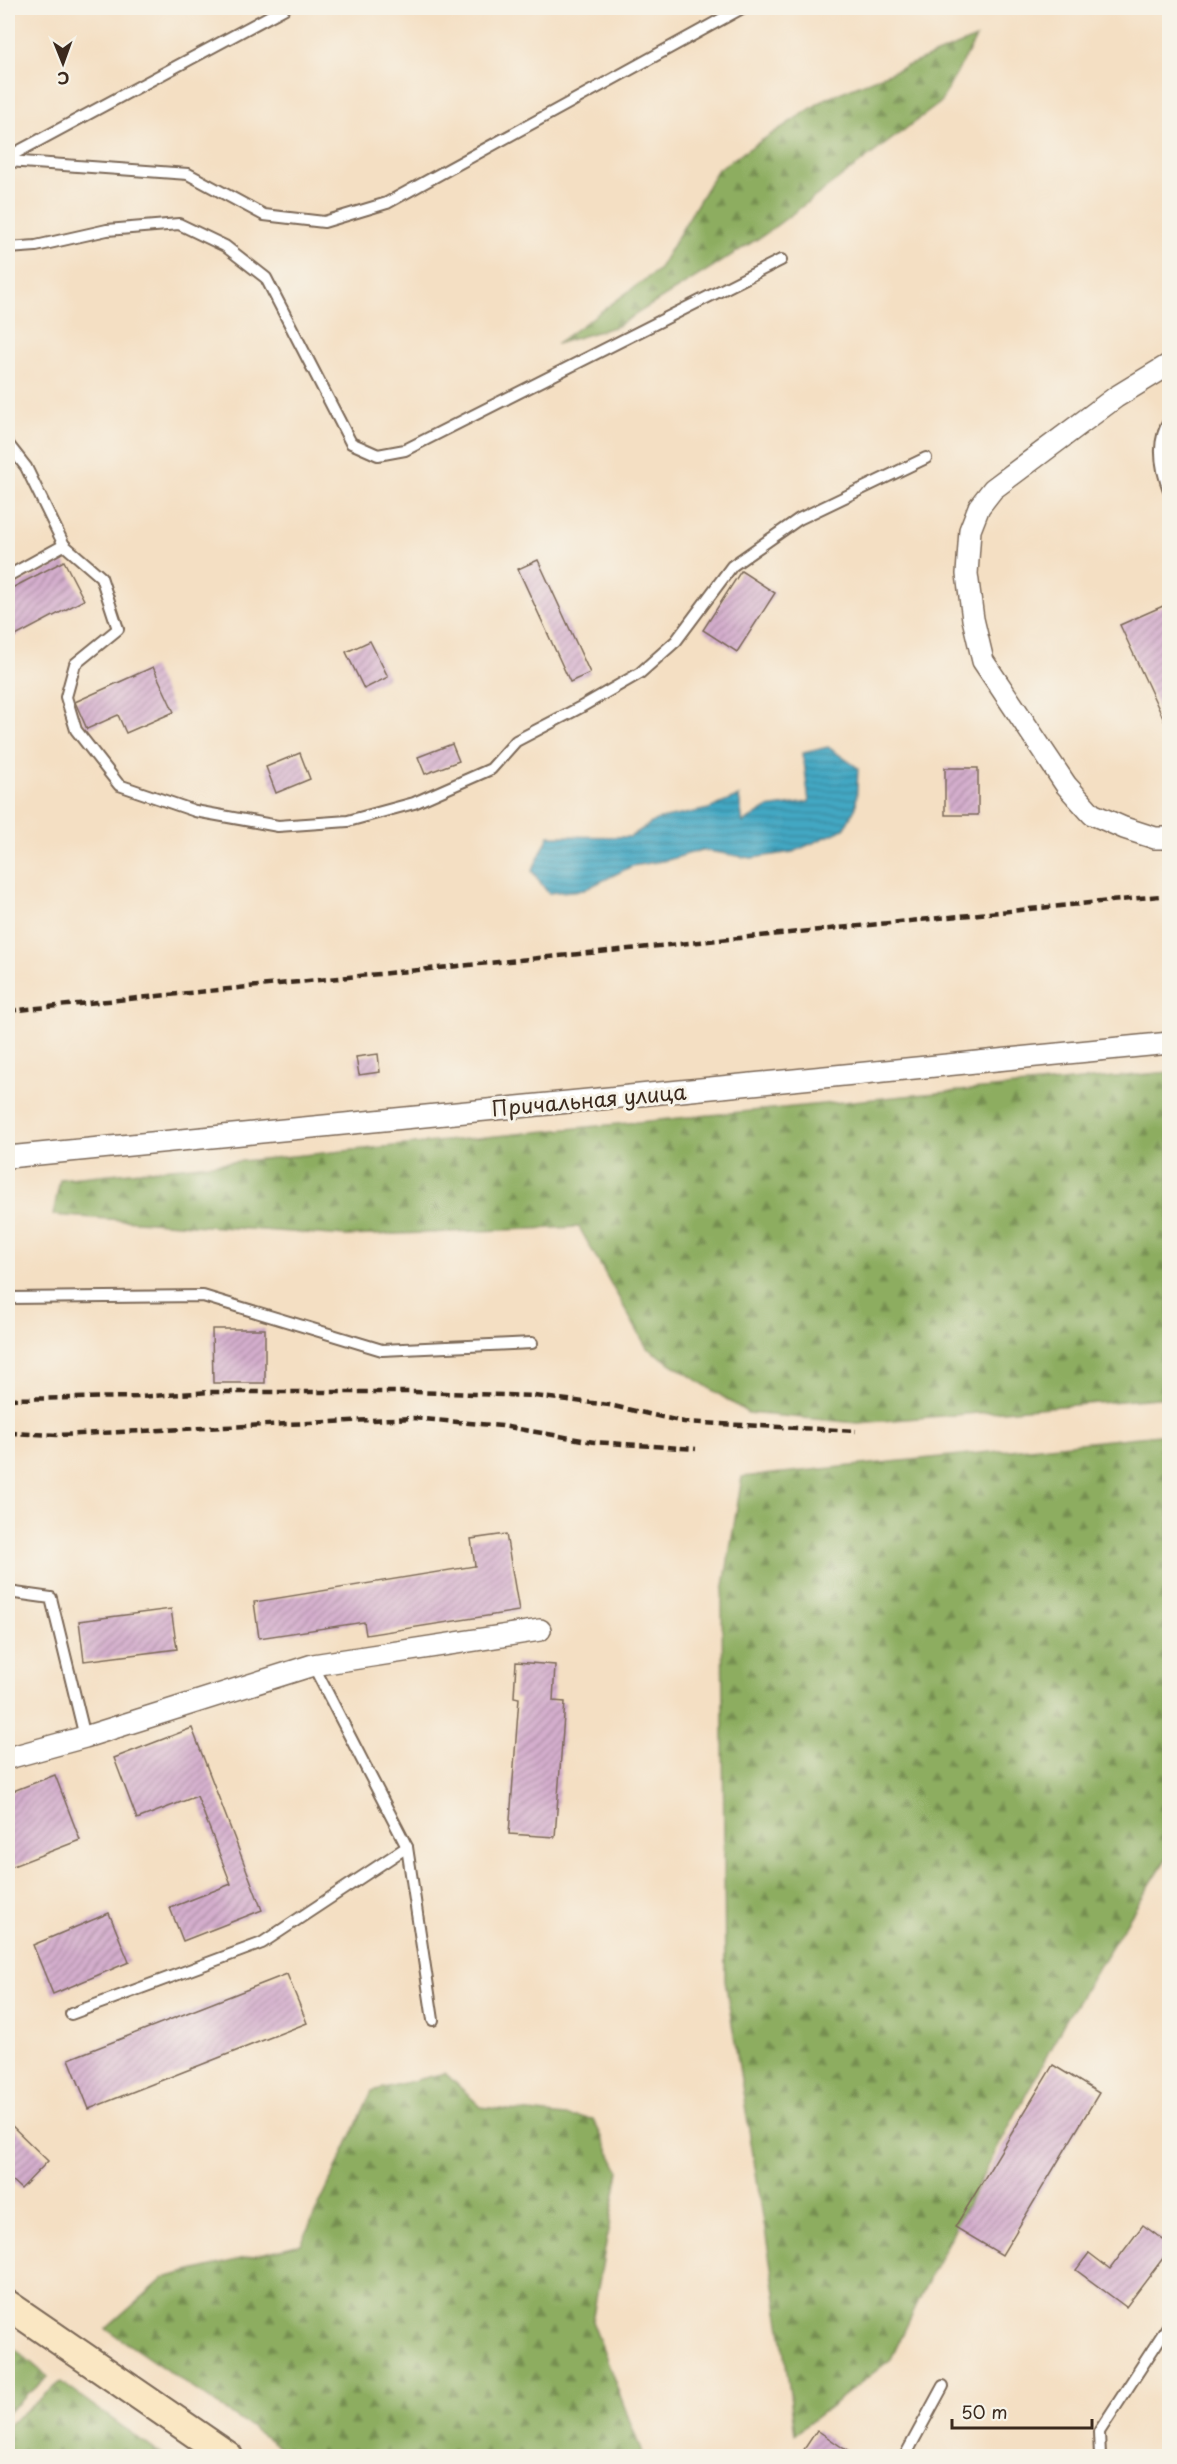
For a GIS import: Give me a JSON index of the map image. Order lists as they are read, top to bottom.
{
  "streets": {
    "street": ["Причальная улица"]
  },
  "scale_bar": "50 m",
  "north": "bottom"
}
